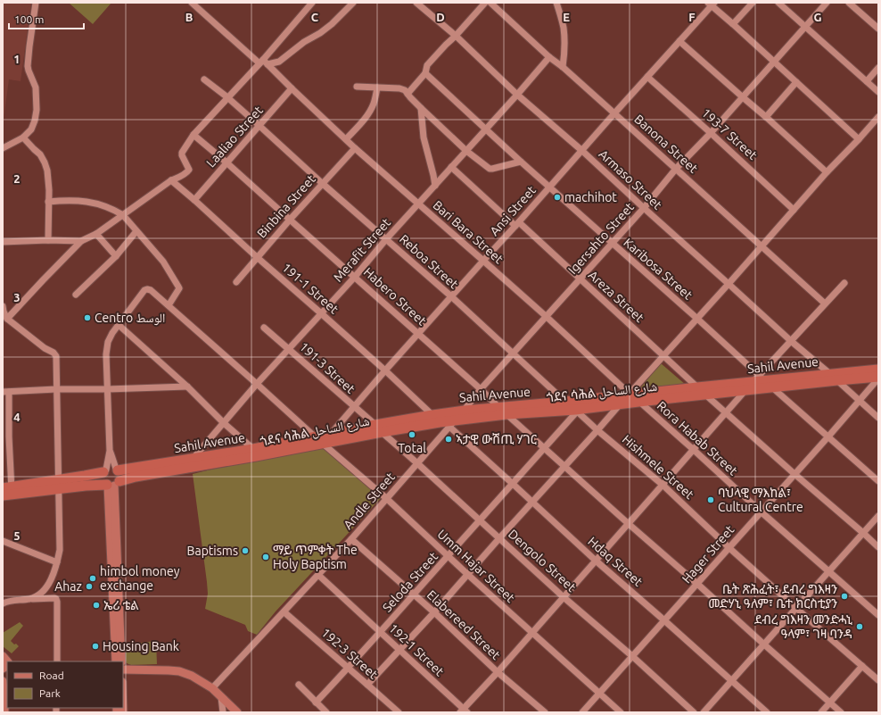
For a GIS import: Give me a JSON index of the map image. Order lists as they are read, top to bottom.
{
  "streets": {
    "highway": ["Sahil Avenue", "ጎደና ሳሕል شارع الساحل"],
    "street": [
      "193-7 Street",
      "Laaliao Street",
      "Banona Street",
      "Armaso Street",
      "Binbina Street",
      "Ansi Street",
      "Bari Bara Street",
      "Igersahto Street",
      "Merafit Street",
      "Reboa Street",
      "Karibosa Street",
      "191-1 Street",
      "Habero Street",
      "Areza Street",
      "191-3 Street",
      "Rora Habab Street",
      "Hishmele Street",
      "Andle Street",
      "Hager Street",
      "Dengolo Street",
      "Hdaq Street",
      "Umm Hajar Street",
      "Seloda Street",
      "Elabereed Street",
      "192-1 Street",
      "192-3 Street"
    ]
  },
  "crossings": [
    ["193-7 Street", "Ansi Street"],
    ["193-7 Street", "Igersahto Street"],
    ["Laaliao Street", "Bari Bara Street"],
    ["Laaliao Street", "Reboa Street"],
    ["Laaliao Street", "191-1 Street"],
    ["Laaliao Street", "Habero Street"],
    ["Banona Street", "Ansi Street"],
    ["Banona Street", "Igersahto Street"],
    ["Banona Street", "Merafit Street"],
    ["Armaso Street", "Ansi Street"],
    ["Armaso Street", "Igersahto Street"],
    ["Armaso Street", "Merafit Street"],
    ["Armaso Street", "Sahil Avenue"],
    ["Armaso Street", "ጎደና ሳሕል شارع الساحل"],
    ["Armaso Street", "Hager Street"],
    ["Binbina Street", "Bari Bara Street"],
    ["Binbina Street", "Reboa Street"],
    ["Binbina Street", "191-1 Street"],
    ["Binbina Street", "Habero Street"],
    ["Ansi Street", "Bari Bara Street"],
    ["Ansi Street", "Reboa Street"],
    ["Ansi Street", "Karibosa Street"],
    ["Ansi Street", "191-1 Street"],
    ["Ansi Street", "Habero Street"],
    ["Ansi Street", "Areza Street"],
    ["Ansi Street", "191-3 Street"],
    ["Bari Bara Street", "Igersahto Street"],
    ["Bari Bara Street", "Merafit Street"],
    ["Bari Bara Street", "Sahil Avenue"],
    ["Bari Bara Street", "Rora Habab Street"],
    ["Igersahto Street", "Reboa Street"],
    ["Igersahto Street", "Karibosa Street"],
    ["Igersahto Street", "Habero Street"],
    ["Igersahto Street", "Areza Street"],
    ["Igersahto Street", "Sahil Avenue"],
    ["Igersahto Street", "ጎደና ሳሕል شارع الساحل"],
    ["Igersahto Street", "Andle Street"],
    ["Igersahto Street", "Hdaq Street"],
    ["Merafit Street", "Reboa Street"],
    ["Merafit Street", "Karibosa Street"],
    ["Merafit Street", "191-1 Street"],
    ["Merafit Street", "Habero Street"],
    ["Merafit Street", "Areza Street"],
    ["Merafit Street", "Sahil Avenue"],
    ["Merafit Street", "191-3 Street"],
    ["Merafit Street", "Umm Hajar Street"],
    ["Reboa Street", "Sahil Avenue"],
    ["Reboa Street", "Hishmele Street"],
    ["Karibosa Street", "Sahil Avenue"],
    ["Karibosa Street", "ጎደና ሳሕል شارع الساحل"],
    ["Karibosa Street", "Hager Street"],
    ["191-1 Street", "Sahil Avenue"],
    ["191-1 Street", "ጎደና ሳሕል شارع الساحل"],
    ["Habero Street", "Sahil Avenue"],
    ["Habero Street", "ጎደና ሳሕል شارع الساحل"],
    ["Habero Street", "Hager Street"],
    ["Habero Street", "Seloda Street"],
    ["Areza Street", "Sahil Avenue"],
    ["Areza Street", "ጎደና ሳሕል شارع الساحل"],
    ["Areza Street", "Hager Street"],
    ["Sahil Avenue", "ጎደና ሳሕል شارع الساحل"],
    ["Sahil Avenue", "Rora Habab Street"],
    ["Sahil Avenue", "Hishmele Street"],
    ["191-3 Street", "ጎደና ሳሕል شارع الساحل"],
    ["191-3 Street", "Dengolo Street"],
    ["ጎደና ሳሕል شارع الساحل", "Rora Habab Street"],
    ["ጎደና ሳሕል شارع الساحل", "Hishmele Street"],
    ["ጎደና ሳሕል شارع الساحل", "Andle Street"],
    ["ጎደና ሳሕል شارع الساحل", "Hager Street"],
    ["ጎደና ሳሕል شارع الساحل", "Dengolo Street"],
    ["ጎደና ሳሕል شارع الساحل", "Hdaq Street"],
    ["ጎደና ሳሕል شارع الساحل", "Umm Hajar Street"],
    ["ጎደና ሳሕል شارع الساحل", "Seloda Street"],
    ["Rora Habab Street", "Hager Street"],
    ["Hishmele Street", "Hager Street"],
    ["Hishmele Street", "Seloda Street"],
    ["Andle Street", "Dengolo Street"],
    ["Andle Street", "Hdaq Street"],
    ["Andle Street", "Umm Hajar Street"],
    ["Andle Street", "Elabereed Street"],
    ["Andle Street", "192-1 Street"],
    ["Andle Street", "192-3 Street"],
    ["Hager Street", "Dengolo Street"],
    ["Hager Street", "Hdaq Street"],
    ["Hager Street", "Umm Hajar Street"],
    ["Dengolo Street", "Seloda Street"],
    ["Hdaq Street", "Seloda Street"],
    ["Umm Hajar Street", "Seloda Street"],
    ["Seloda Street", "Elabereed Street"],
    ["Seloda Street", "192-1 Street"],
    ["Seloda Street", "192-3 Street"]
  ],
  "places": [
    "machihot",
    "Centro الوسط",
    "Total",
    "ኣታዊ ውሽጢ ሃገር",
    "ባህላዊ ማእከል፣ Cultural Centre",
    "Baptisms",
    "ማይ ጥምቀት The Holy Baptism",
    "himbol money exchange",
    "Ahaz",
    "ቤት ጽሕፈት፣ ደብረ ግእዛን መድሃኒ ዓለም፣ ቤተ ክርስቲያን",
    "ኤሪ ቴል",
    "ደብረ ግእዛን መንድሓኒ ዓላም፣ ገዛ ባንዳ",
    "Housing Bank"
  ],
  "legend": ["Road", "Park"],
  "scale_bar": "100 m",
  "grid": {
    "columns": [
      "B",
      "C",
      "D",
      "E",
      "F",
      "G"
    ],
    "rows": [
      "1",
      "2",
      "3",
      "4",
      "5"
    ]
  }
}
